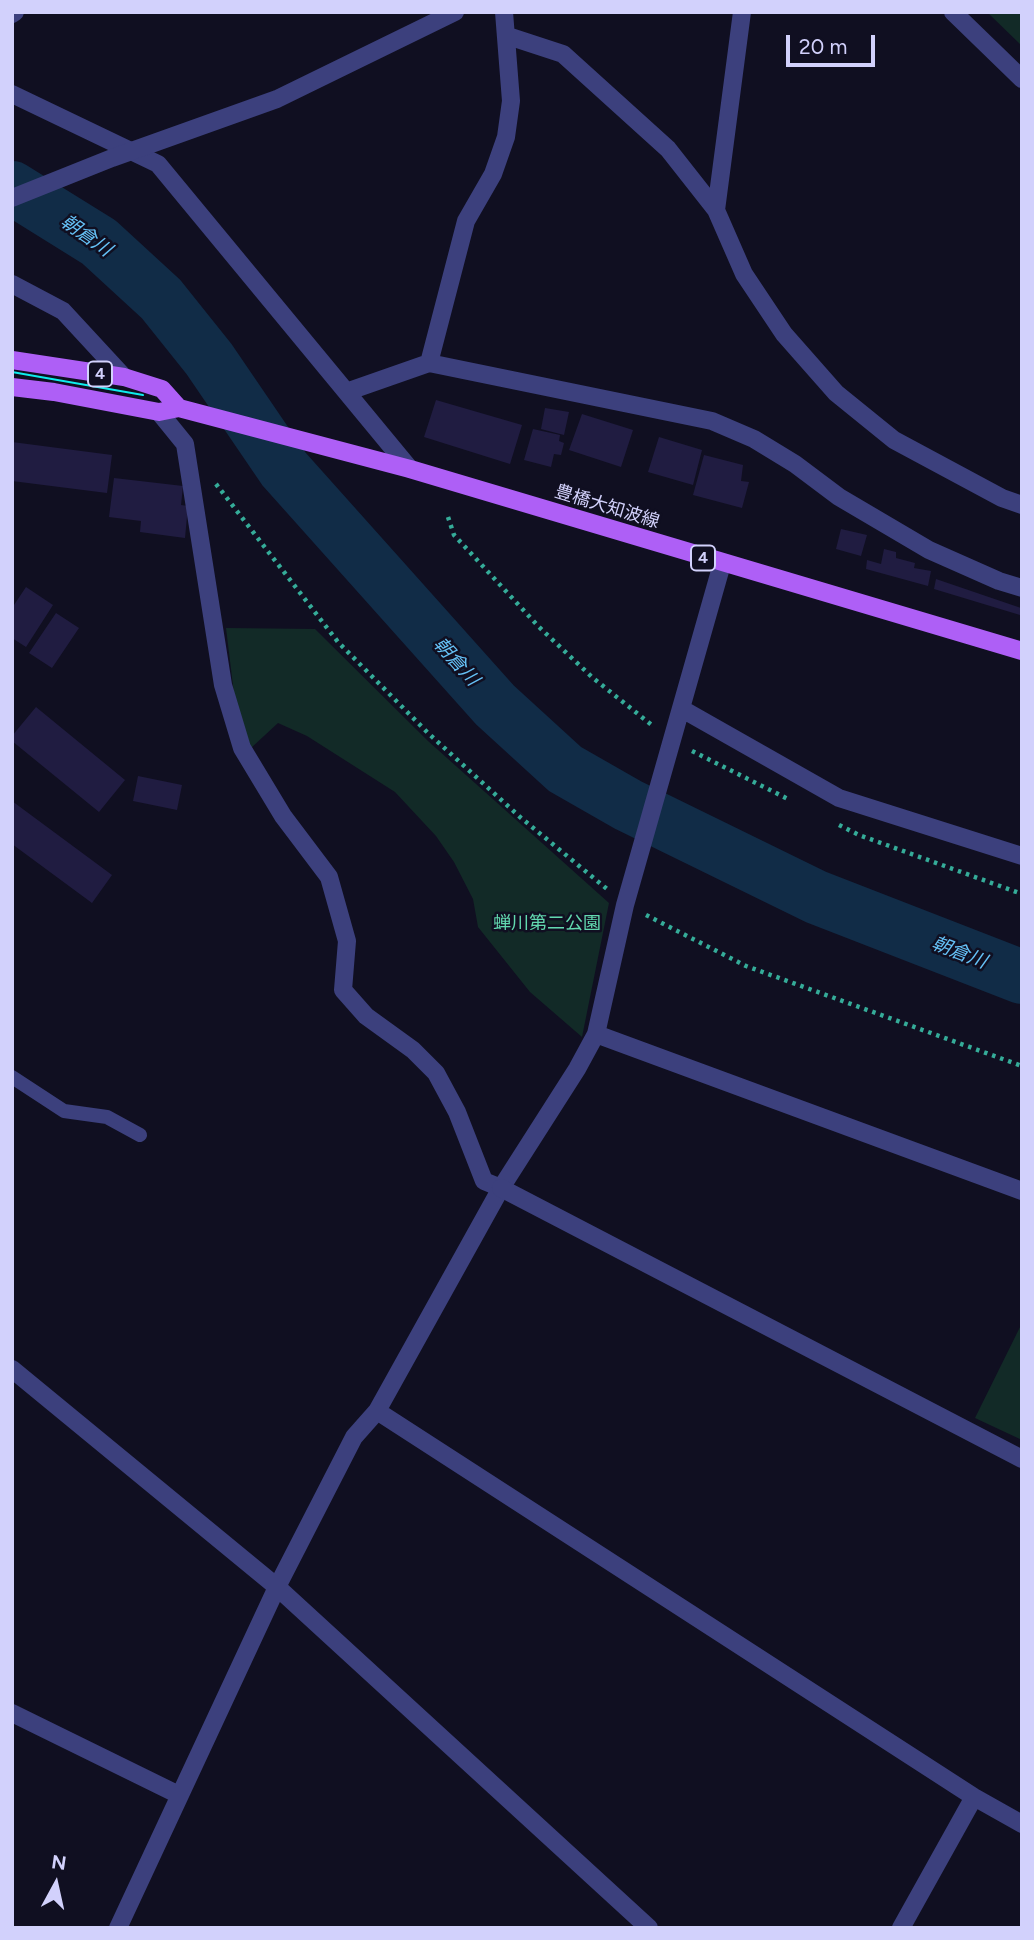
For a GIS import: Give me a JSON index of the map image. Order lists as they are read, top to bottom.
{
  "streets": {
    "main road": ["4", "豊橋大知波線"]
  },
  "water": ["朝倉川"],
  "parks": ["蝉川第二公園"],
  "scale_bar": "20 m",
  "north": "top"
}
